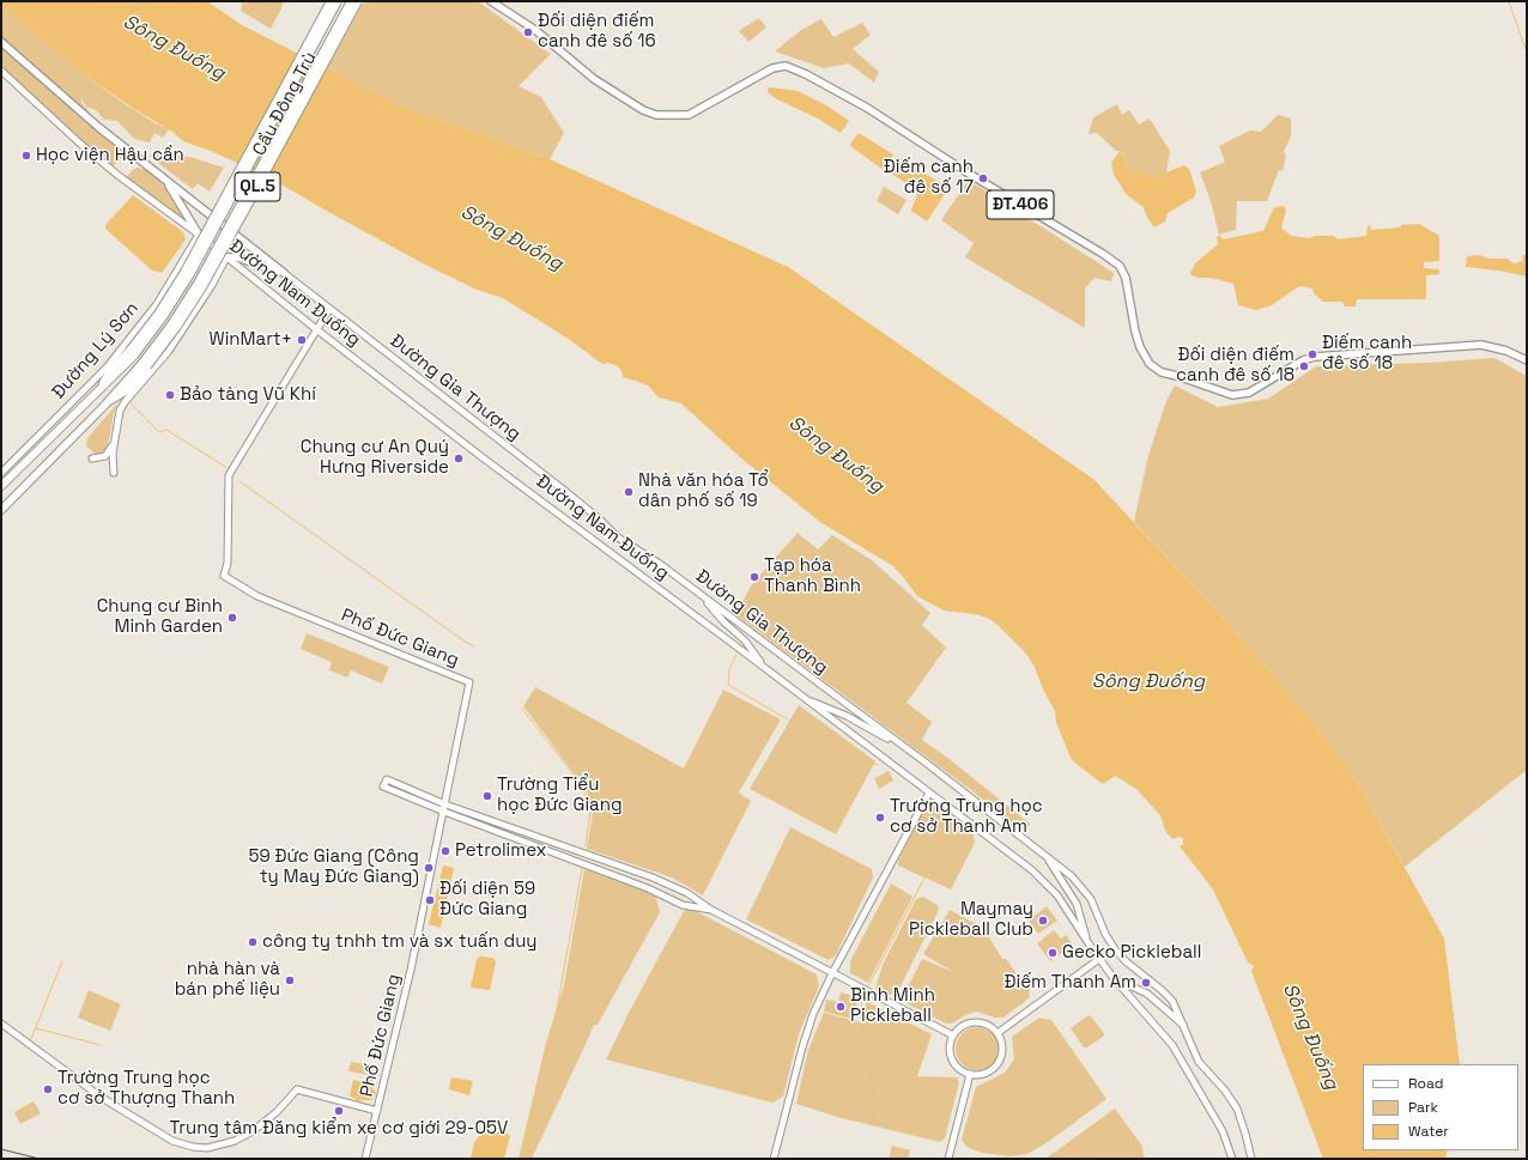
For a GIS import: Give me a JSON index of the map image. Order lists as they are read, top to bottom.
{
  "streets": {
    "highway": ["Cầu Đông Trù", "QL.5", "Đường Lý Sơn"],
    "main road": ["ĐT.406", "Đường Gia Thượng"],
    "street": ["Đường Nam Đuống", "Phố Đức Giang"]
  },
  "crossings": [
    ["Cầu Đông Trù", "QL.5"],
    ["Cầu Đông Trù", "Đường Lý Sơn"],
    ["Đường Nam Đuống", "Đường Lý Sơn"],
    ["Đường Nam Đuống", "Phố Đức Giang"],
    ["Đường Gia Thượng", "Phố Đức Giang"]
  ],
  "water": ["Sông Đuống"],
  "places": [
    "Đối diện điếm canh đê số 16",
    "Học viện Hậu cần",
    "Điếm canh đê số 17",
    "WinMart+",
    "Điếm canh đê số 18",
    "Đối diện điếm canh đê số 18",
    "Bảo tàng Vũ Khí",
    "Chung cư An Quý Hưng Riverside",
    "Nhà văn hóa Tổ dân phố số 19",
    "Tạp hóa Thanh Bình",
    "Chung cư Bình Minh Garden",
    "Trường Tiểu học Đức Giang",
    "Trường Trung học cơ sở Thanh Am",
    "Petrolimex",
    "59 Đức Giang (Công ty May Đức Giang)",
    "Đối diện 59 Đức Giang",
    "Maymay Pickleball Club",
    "công ty tnhh tm và sx tuấn duy",
    "Gecko Pickleball",
    "nhà hàn và bán phế liệu",
    "Điếm Thanh Am",
    "Bình Minh Pickleball",
    "Trường Trung học cơ sở Thượng Thanh",
    "Trung tâm Đăng kiểm xe cơ giới 29-05V"
  ],
  "legend": ["Road", "Park", "Water"]
}
